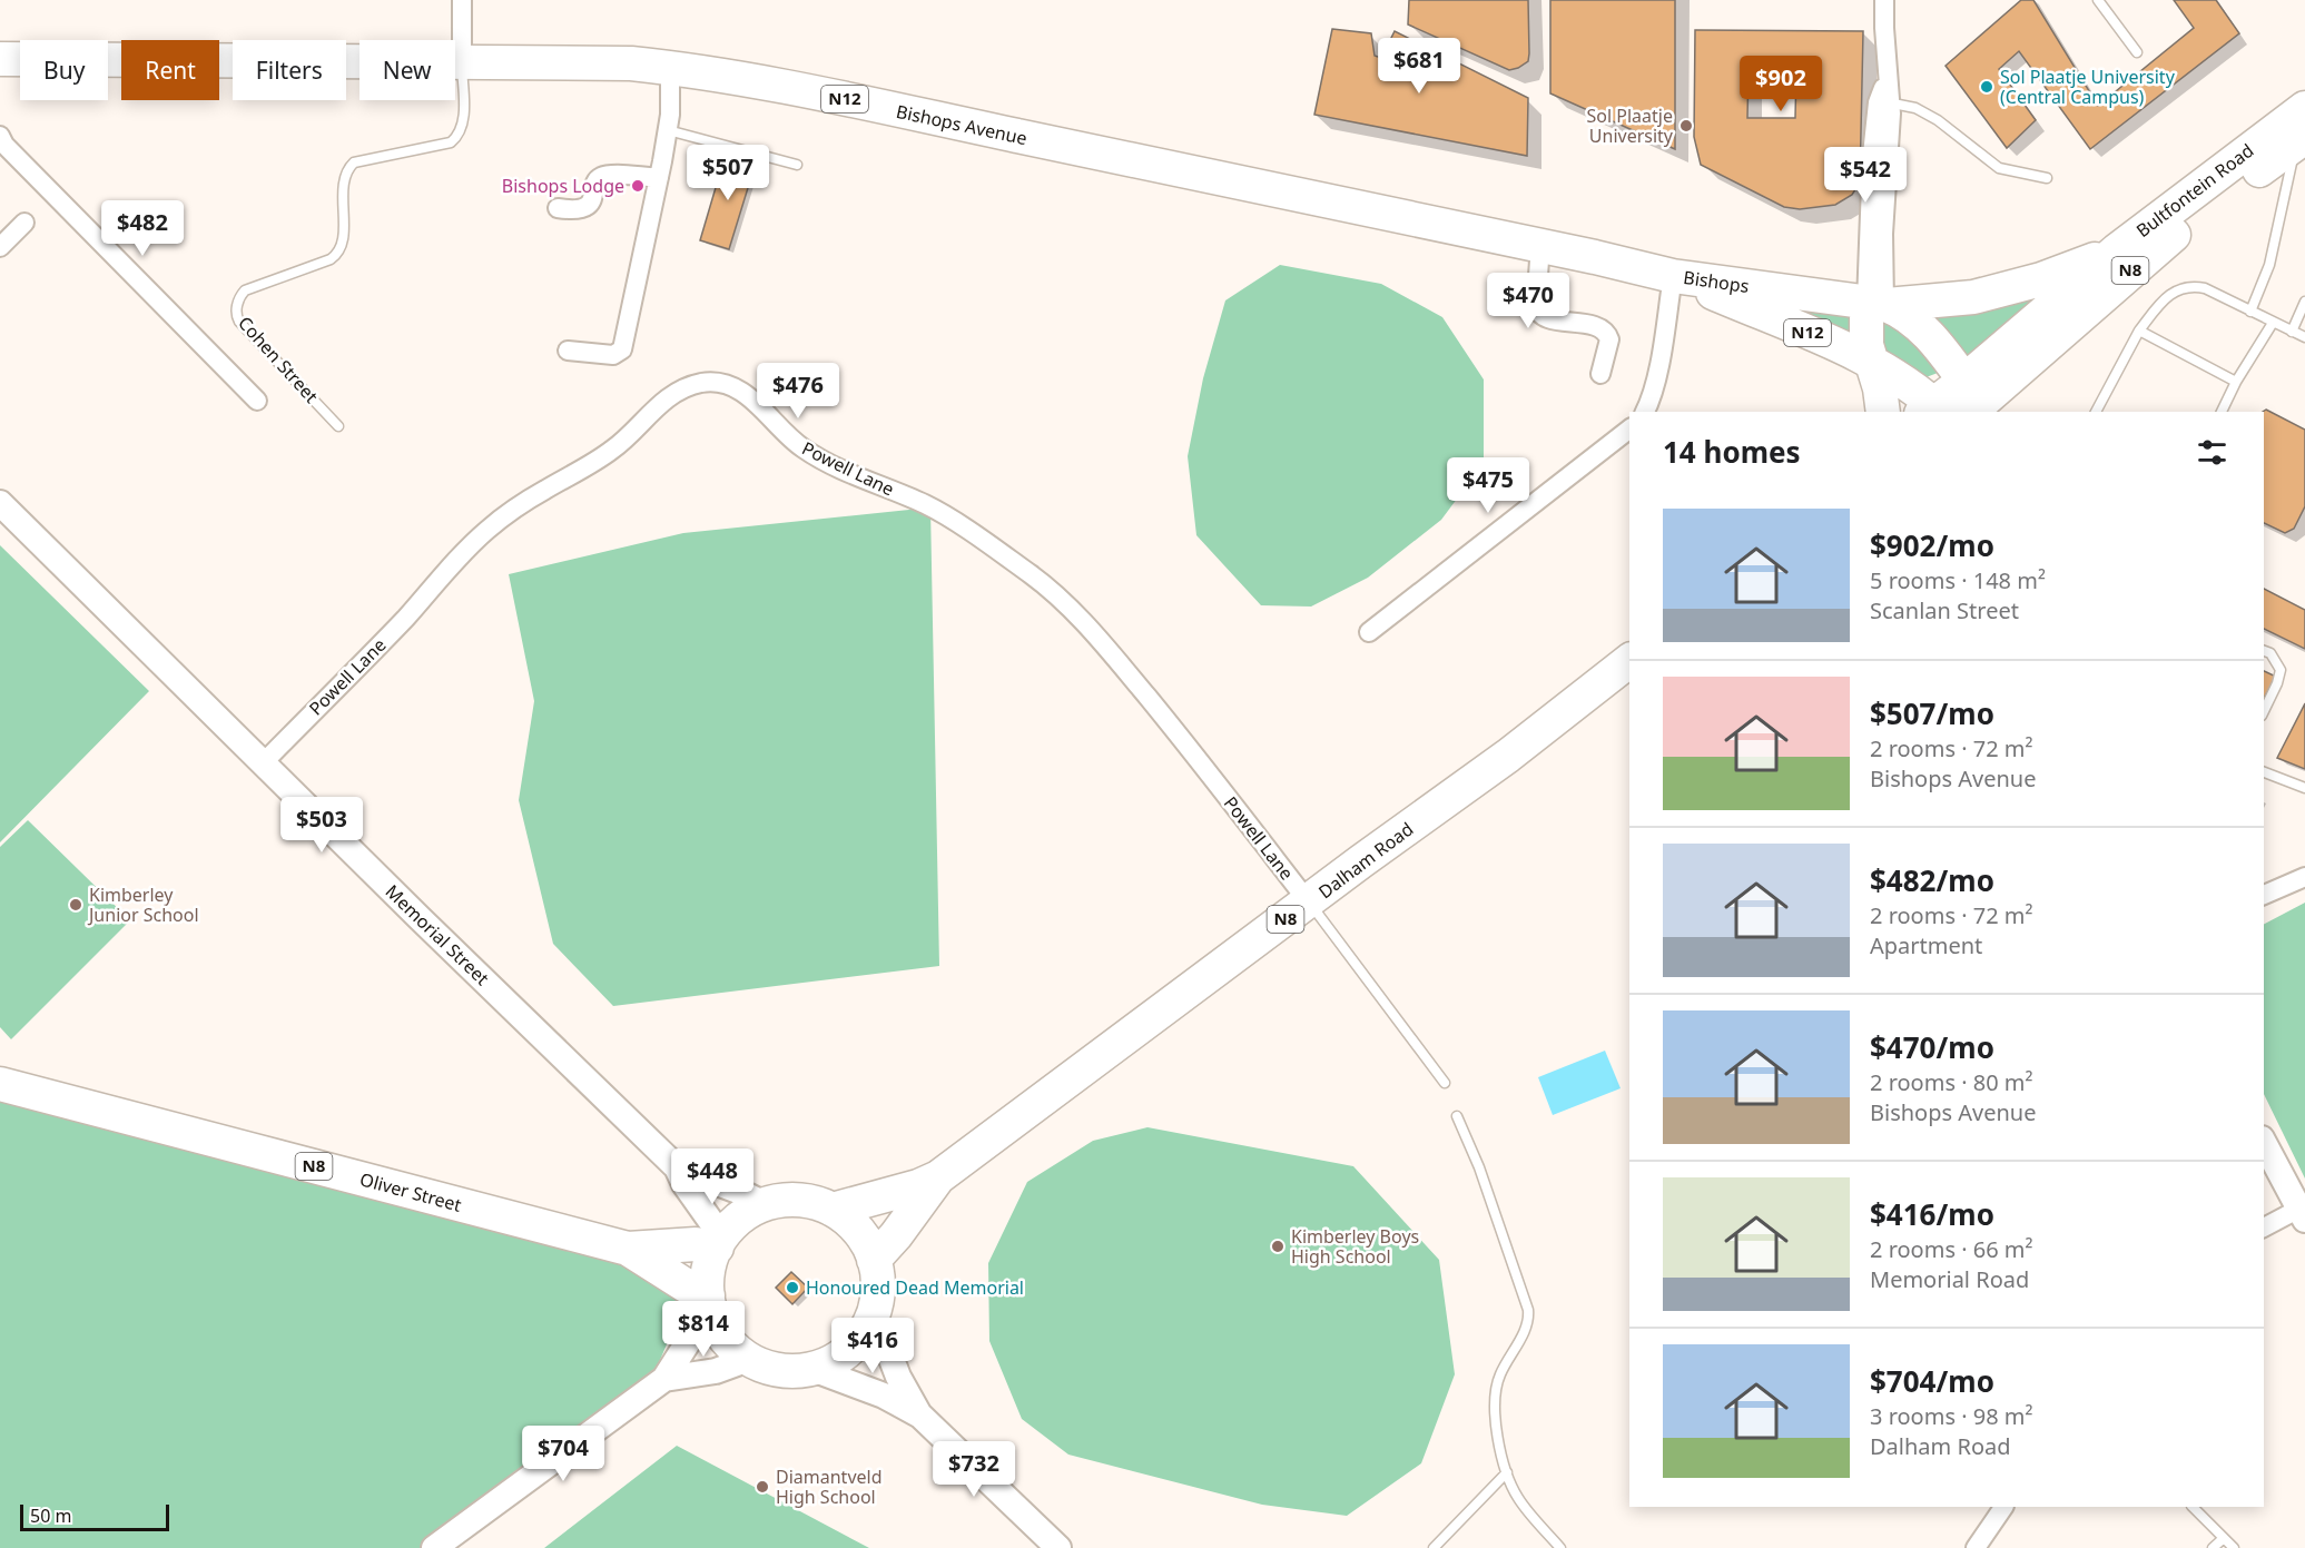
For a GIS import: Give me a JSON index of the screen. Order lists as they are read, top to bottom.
{
  "streets": {
    "highway": [
      "N12",
      "Bishops Avenue",
      "Bultfontein Road",
      "N8",
      "Bishops",
      "Dalham Road",
      "Oliver Street"
    ],
    "street": ["Cohen Street", "Powell Lane", "Memorial Street"]
  },
  "crossings": [
    ["Bishops Avenue", "Bishops"],
    ["Bishops Avenue", "Cohen Street"],
    ["Bultfontein Road", "Bishops"],
    ["Powell Lane", "Dalham Road"],
    ["Powell Lane", "Memorial Street"],
    ["Dalham Road", "Memorial Street"],
    ["Dalham Road", "Oliver Street"],
    ["Memorial Street", "Oliver Street"]
  ],
  "places": [
    "Sol Plaatje University (Central Campus)",
    "Sol Plaatje University",
    "Bishops Lodge",
    "Kimberley Junior School",
    "Kimberley Boys High School",
    "Honoured Dead Memorial",
    "Diamantveld High School"
  ],
  "scale_bar": "50 m",
  "page": {
    "price": [
      "$681",
      "$902",
      "$507",
      "$542",
      "$482",
      "$470",
      "$476",
      "$475",
      "$503",
      "$448",
      "$814",
      "$416",
      "$704",
      "$732"
    ],
    "chip": [
      "Buy",
      "Rent",
      "Filters",
      "New"
    ],
    "heading": "14 homes",
    "list": [
      {
        "name": "$902/mo",
        "note": "5 rooms · 148 m² · Scanlan Street"
      },
      {
        "name": "$507/mo",
        "note": "2 rooms · 72 m² · Bishops Avenue"
      },
      {
        "name": "$482/mo",
        "note": "2 rooms · 72 m² · Apartment"
      },
      {
        "name": "$470/mo",
        "note": "2 rooms · 80 m² · Bishops Avenue"
      },
      {
        "name": "$416/mo",
        "note": "2 rooms · 66 m² · Memorial Road"
      },
      {
        "name": "$704/mo",
        "note": "3 rooms · 98 m² · Dalham Road"
      }
    ],
    "scale": "50 m"
  }
}
